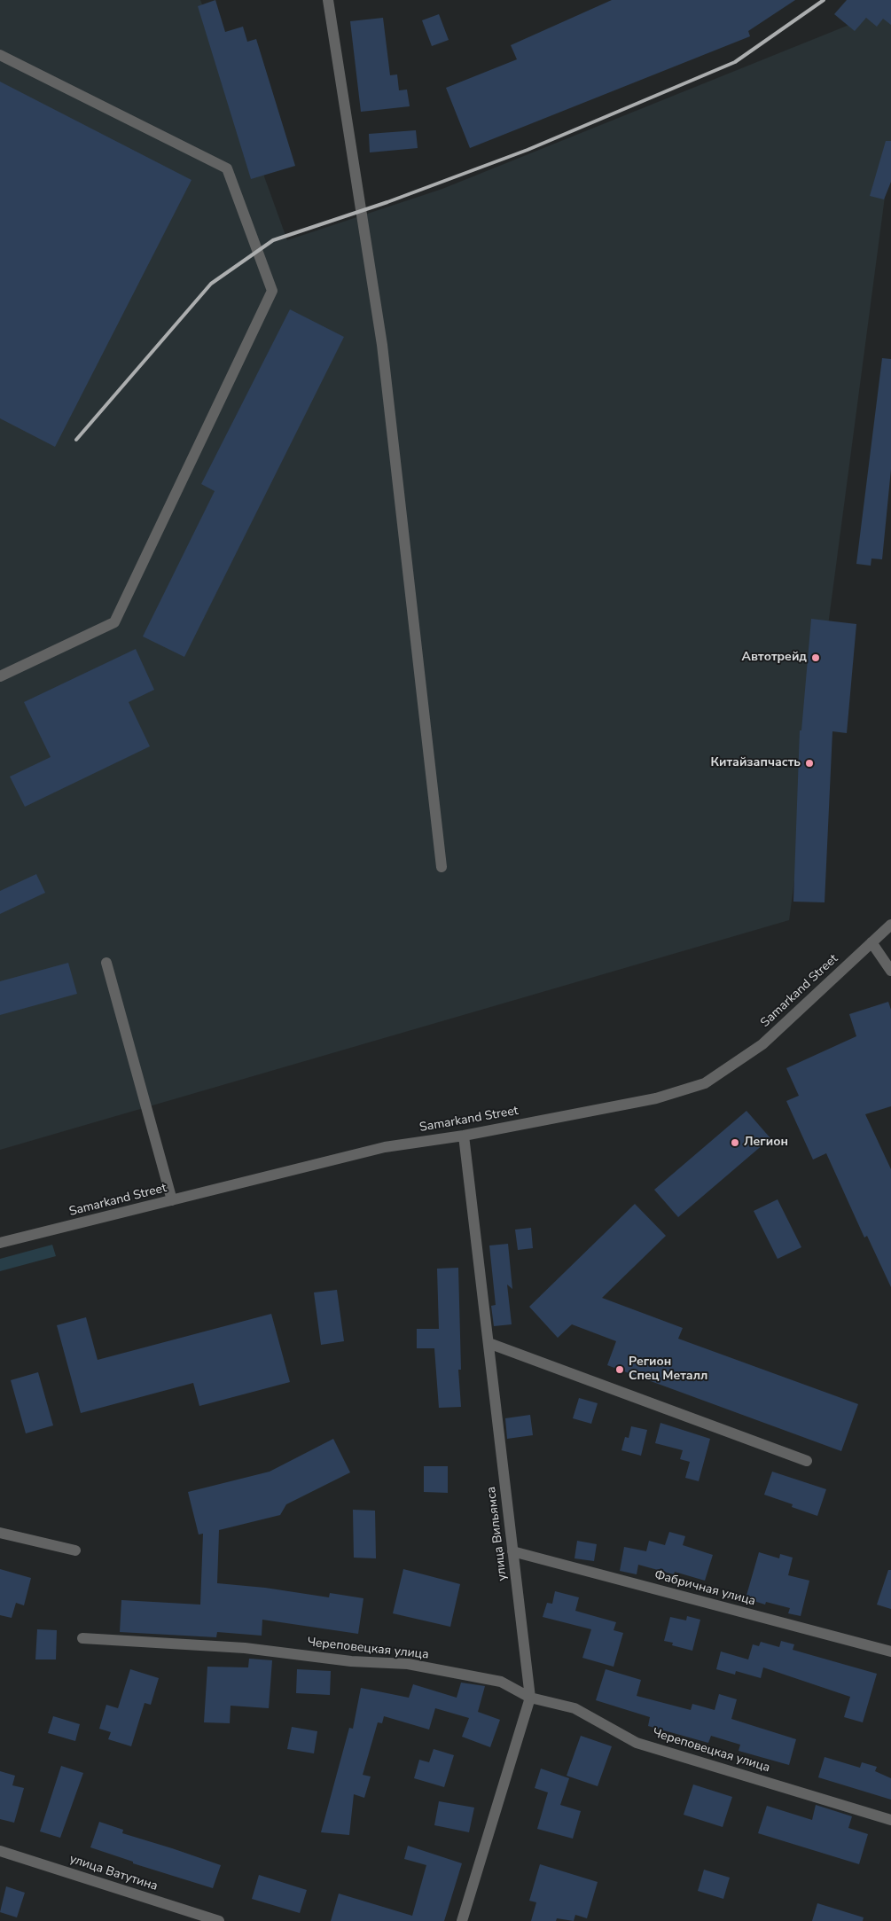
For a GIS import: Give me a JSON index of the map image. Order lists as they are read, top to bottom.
{
  "streets": {
    "street": [
      "Samarkand Street",
      "улица Вильямса",
      "Фабричная улица",
      "Череповецкая улица",
      "улица Ватутина"
    ]
  },
  "crossings": [
    ["Samarkand Street", "улица Вильямса"],
    ["улица Вильямса", "Фабричная улица"],
    ["улица Вильямса", "Череповецкая улица"]
  ],
  "places": [
    "Автотрейд",
    "Китайзапчасть",
    "Легион",
    "Регион Спец Металл"
  ]
}
